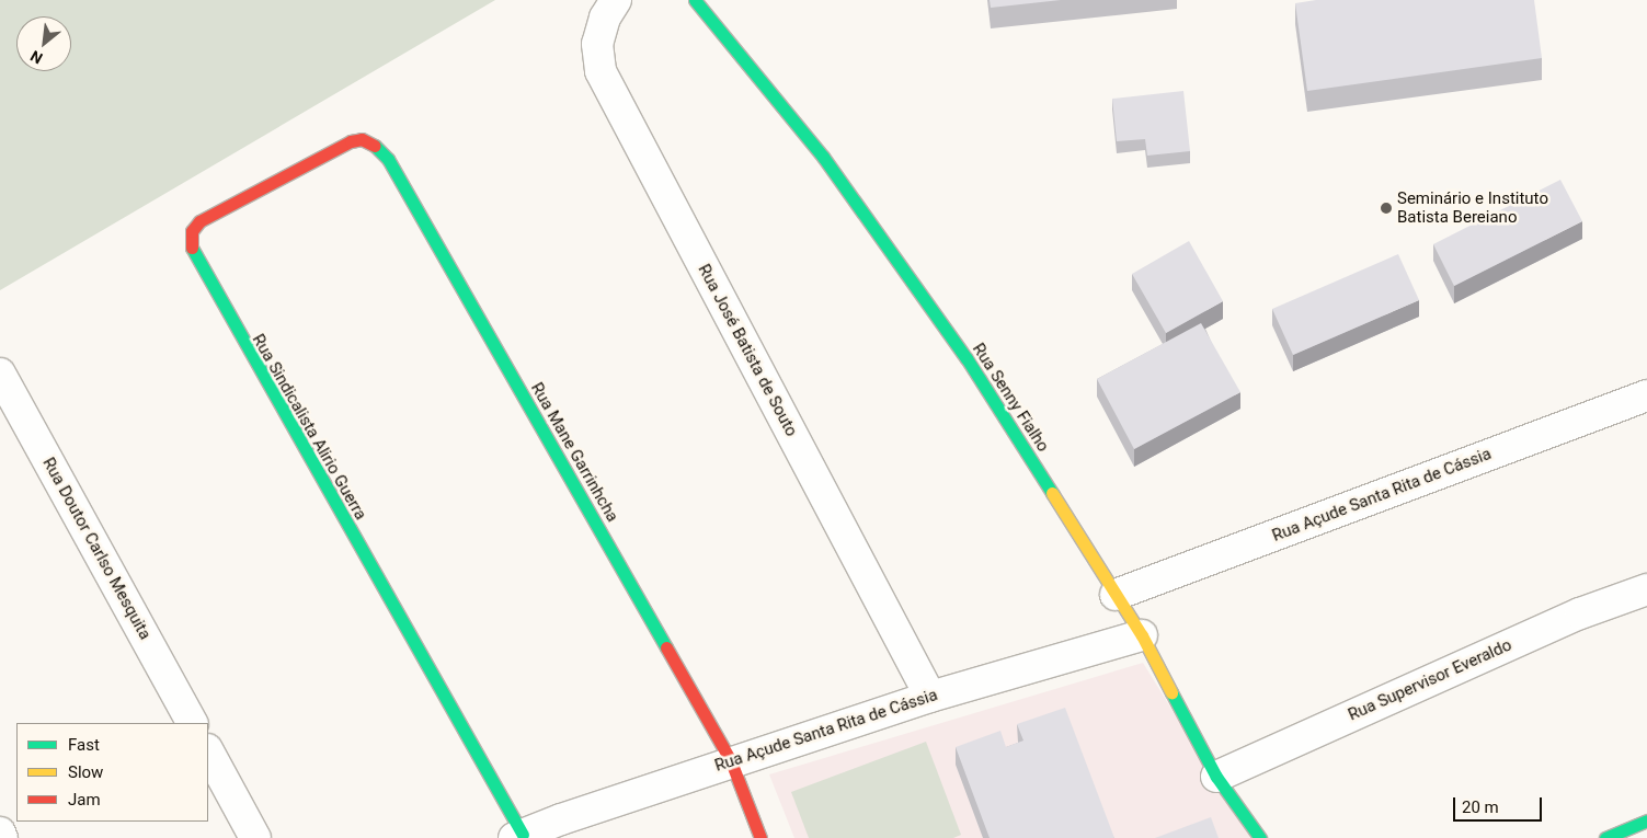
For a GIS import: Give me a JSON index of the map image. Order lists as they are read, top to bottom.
{
  "streets": {
    "street": [
      "Rua José Batista de Souto",
      "Rua Senny Fialho",
      "Rua Sindicalista Alirio Guerra",
      "Rua Mane Garrinhcha",
      "Rua Açude Santa Rita de Cássia",
      "Rua Doutor Carlso Mesquita",
      "Rua Supervisor Everaldo"
    ]
  },
  "crossings": [
    ["Rua José Batista de Souto", "Rua Açude Santa Rita de Cássia"],
    ["Rua Senny Fialho", "Rua Açude Santa Rita de Cássia"],
    ["Rua Senny Fialho", "Rua Supervisor Everaldo"],
    ["Rua Sindicalista Alirio Guerra", "Rua Mane Garrinhcha"],
    ["Rua Sindicalista Alirio Guerra", "Rua Açude Santa Rita de Cássia"],
    ["Rua Mane Garrinhcha", "Rua Açude Santa Rita de Cássia"]
  ],
  "places": ["Seminário e Instituto Batista Bereiano"],
  "legend": ["Fast", "Slow", "Jam"],
  "scale_bar": "20 m",
  "north": "bottom left"
}
